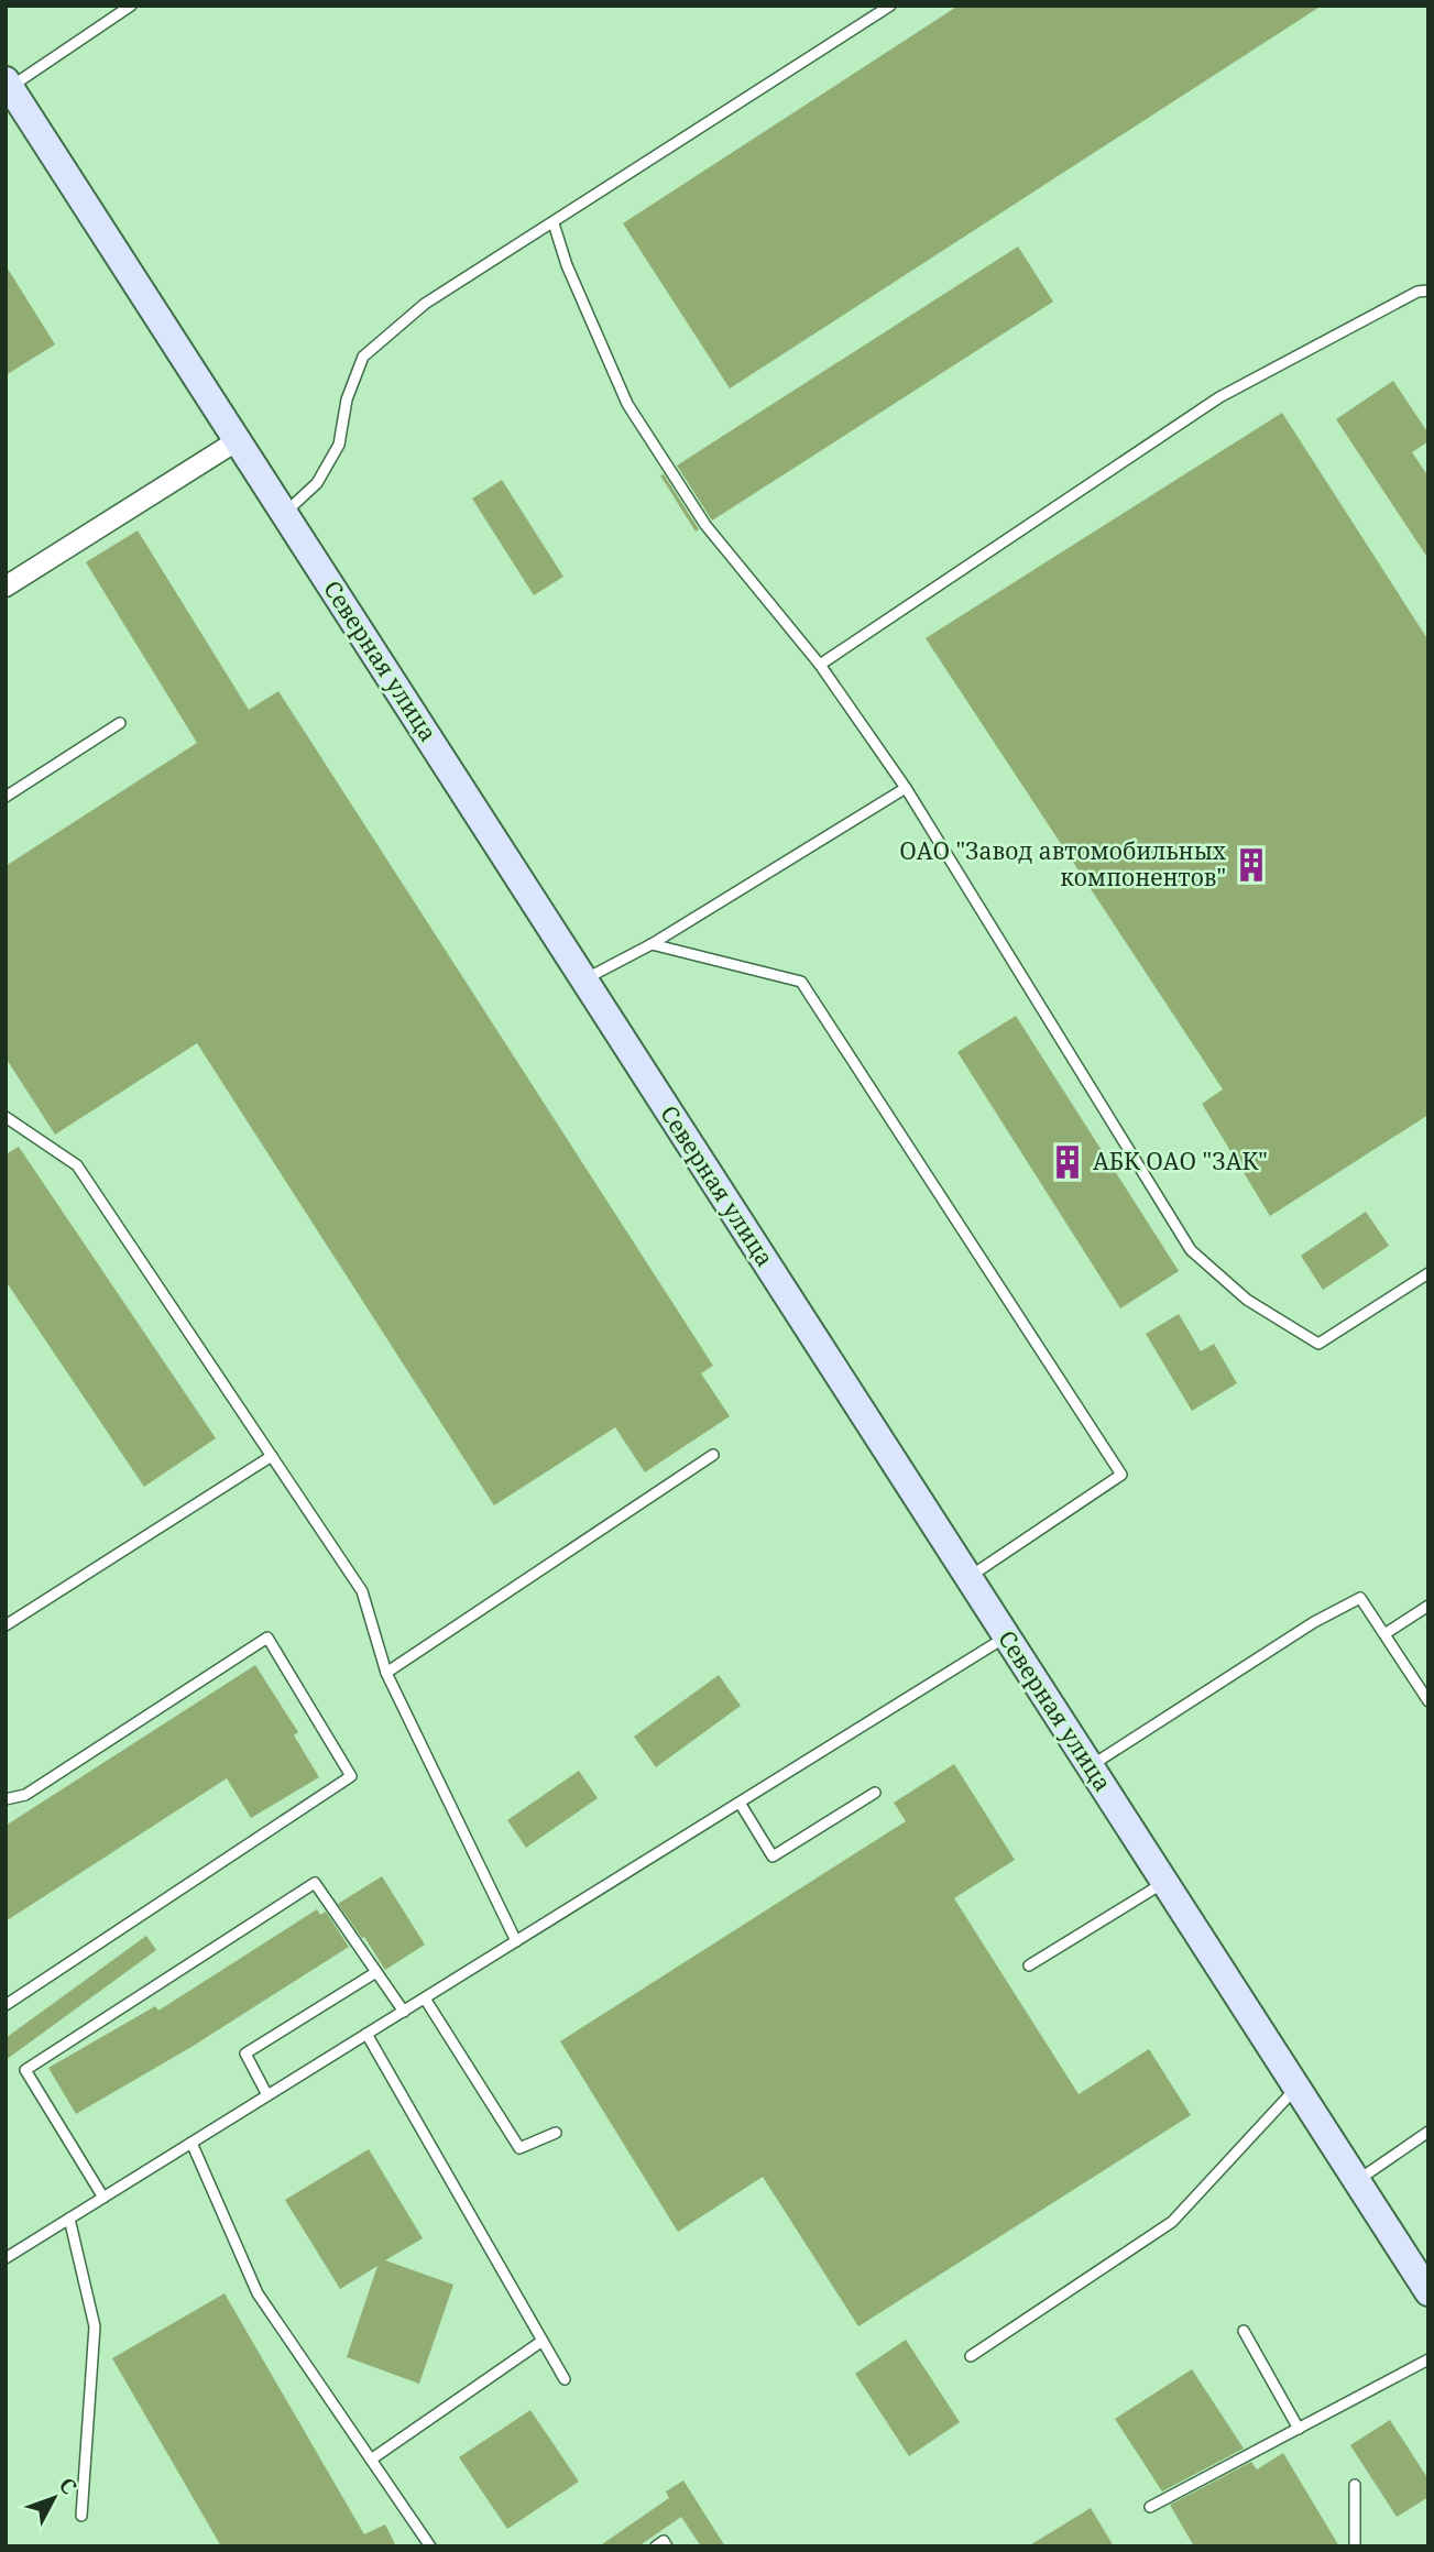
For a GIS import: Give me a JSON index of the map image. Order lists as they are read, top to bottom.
{
  "streets": {
    "main road": ["Северная улица"]
  },
  "places": {
    "building": ["ОАО \"Завод автомобильных компонентов\"", "АБК ОАО \"ЗАК\""]
  },
  "north": "top right"
}
